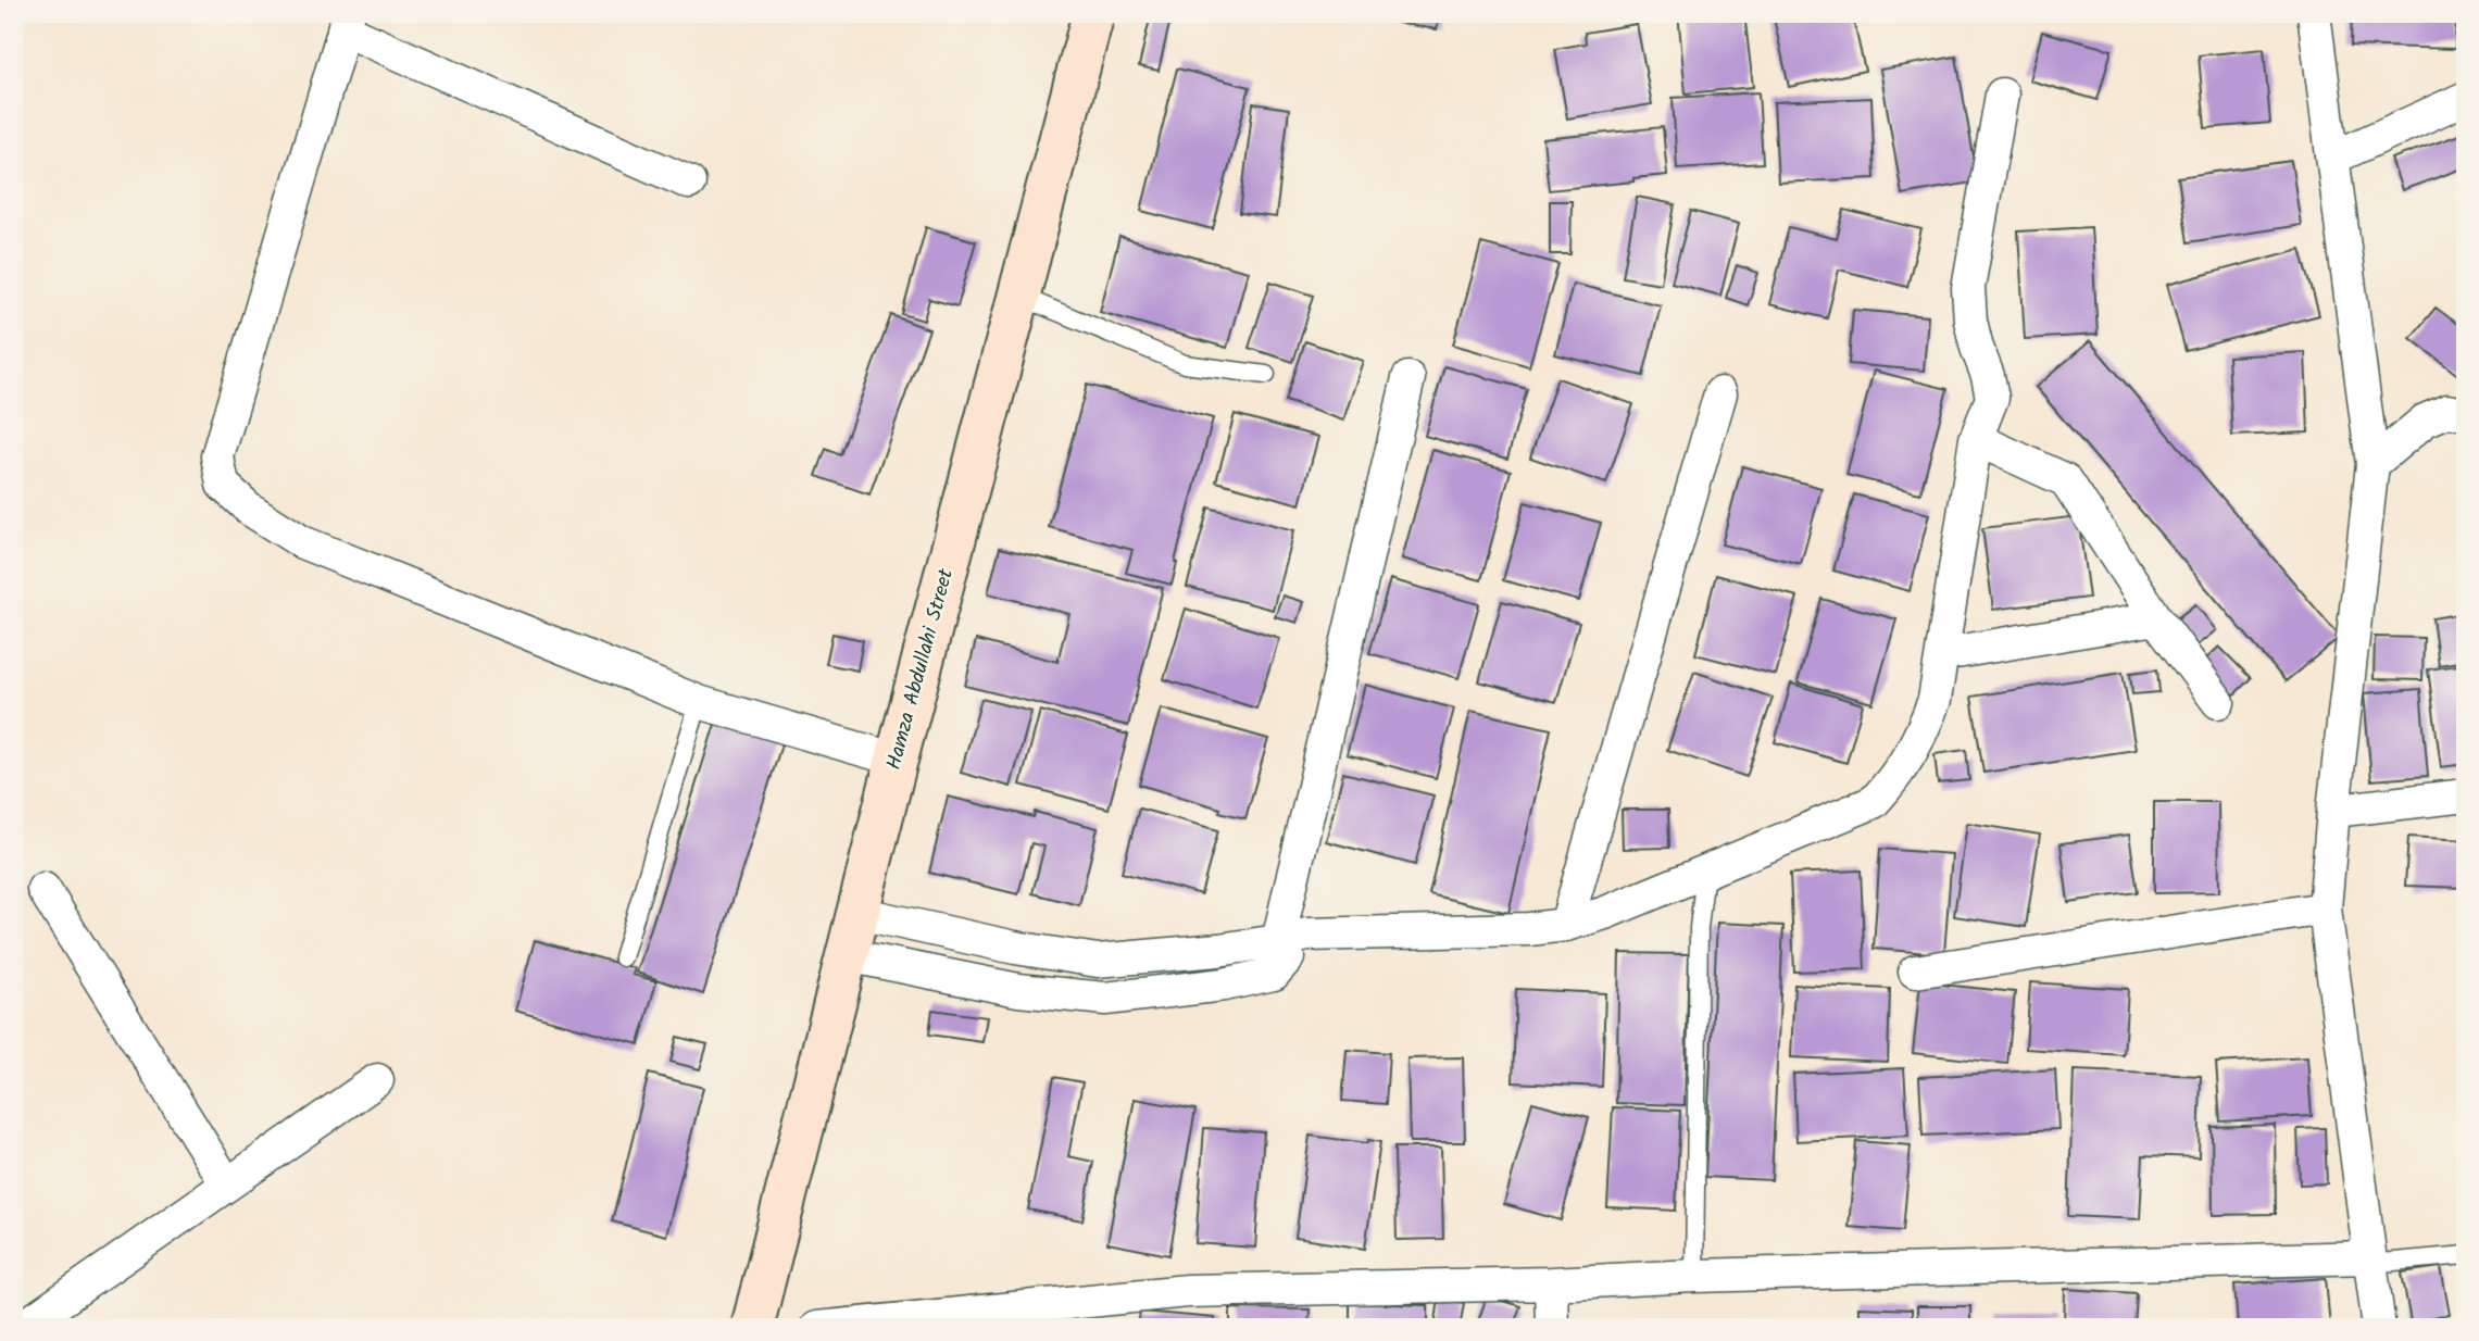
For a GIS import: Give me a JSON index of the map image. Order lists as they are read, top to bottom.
{
  "streets": {
    "street": ["Hamza Abdullahi Street"]
  }
}
